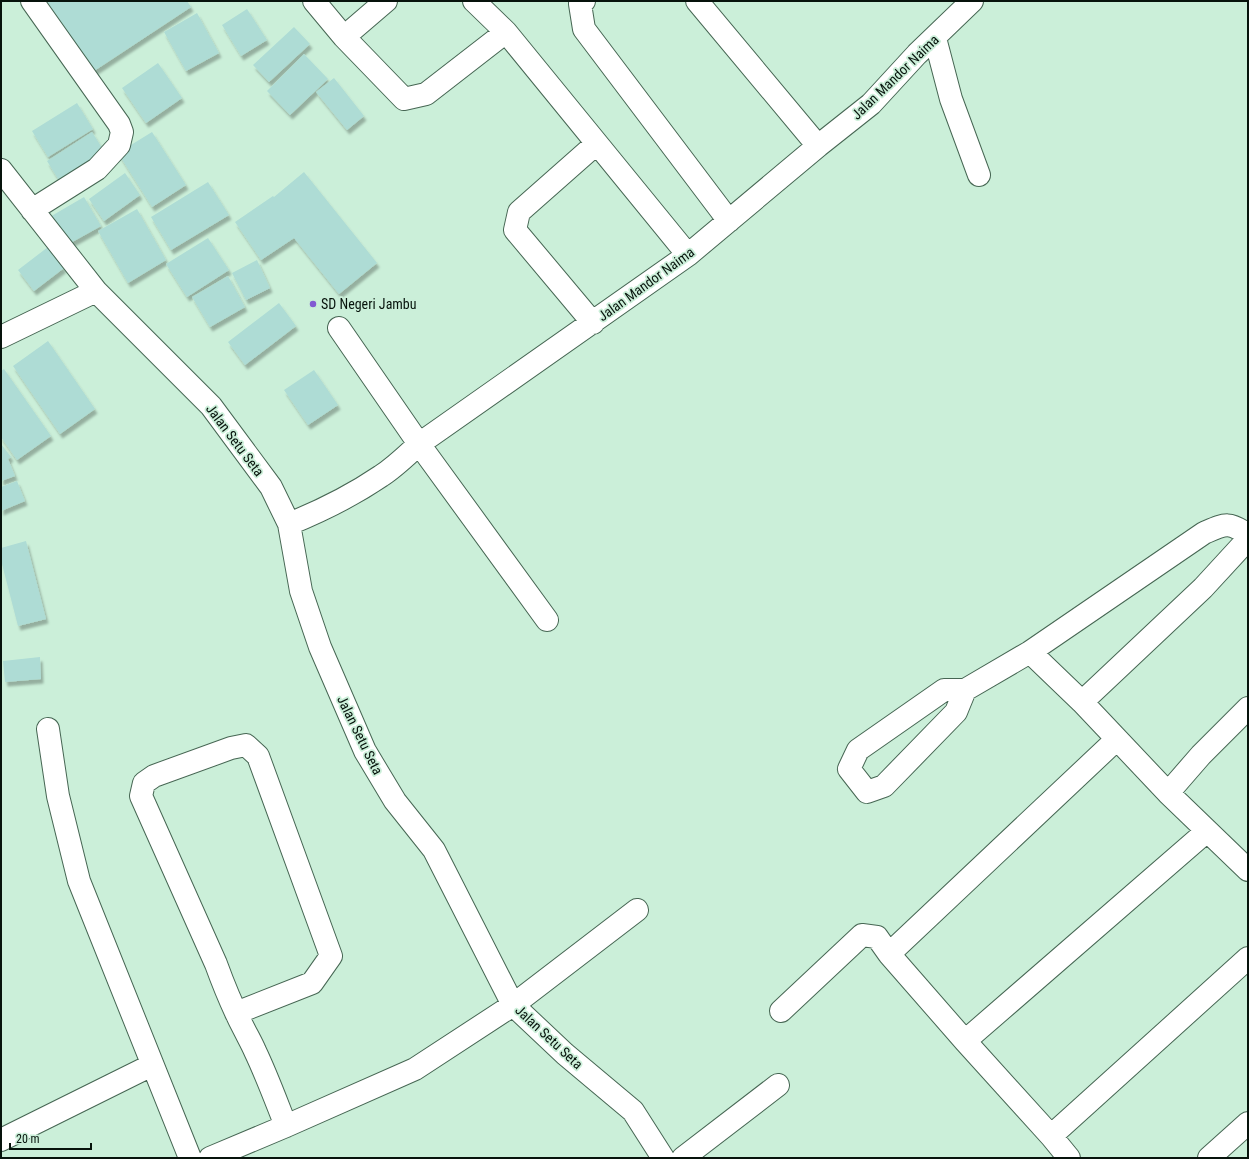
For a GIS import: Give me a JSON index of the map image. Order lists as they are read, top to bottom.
{
  "streets": {
    "street": ["Jalan Mandor Naima", "Jalan Setu Seta"]
  },
  "crossings": [
    ["Jalan Mandor Naima", "Jalan Setu Seta"]
  ],
  "places": ["SD Negeri Jambu"],
  "scale_bar": "20 m"
}
